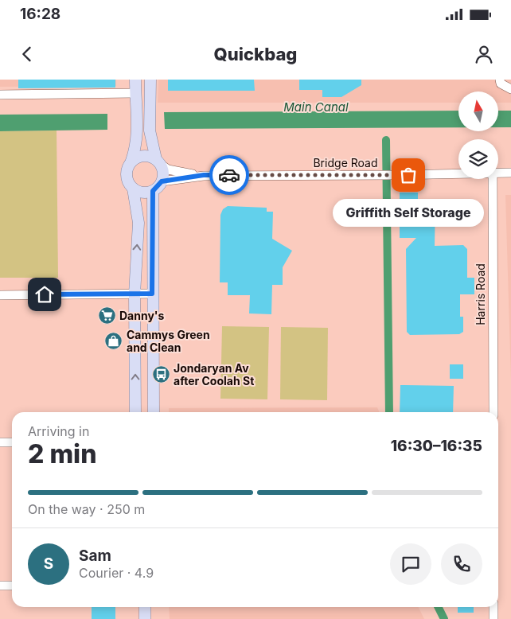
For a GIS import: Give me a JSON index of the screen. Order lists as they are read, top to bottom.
{
  "streets": {
    "street": ["Bridge Road", "Harris Road"]
  },
  "water": ["Main Canal"],
  "places": {
    "other": ["Griffith Self Storage"],
    "supermarket": ["Danny's"],
    "shop": ["Cammys Green and Clean"],
    "bus stop": ["Jondaryan Av after Coolah St"]
  },
  "north": "top",
  "page": {
    "status": "16:28",
    "header": "Quickbag",
    "bubble": "Griffith Self Storage",
    "heading": ["2 min", "Arriving in", "16:30–16:35"],
    "panel": ["Sam", "Courier · 4.9"],
    "bar": "On the way · 250 m",
    "round": "S"
  }
}
